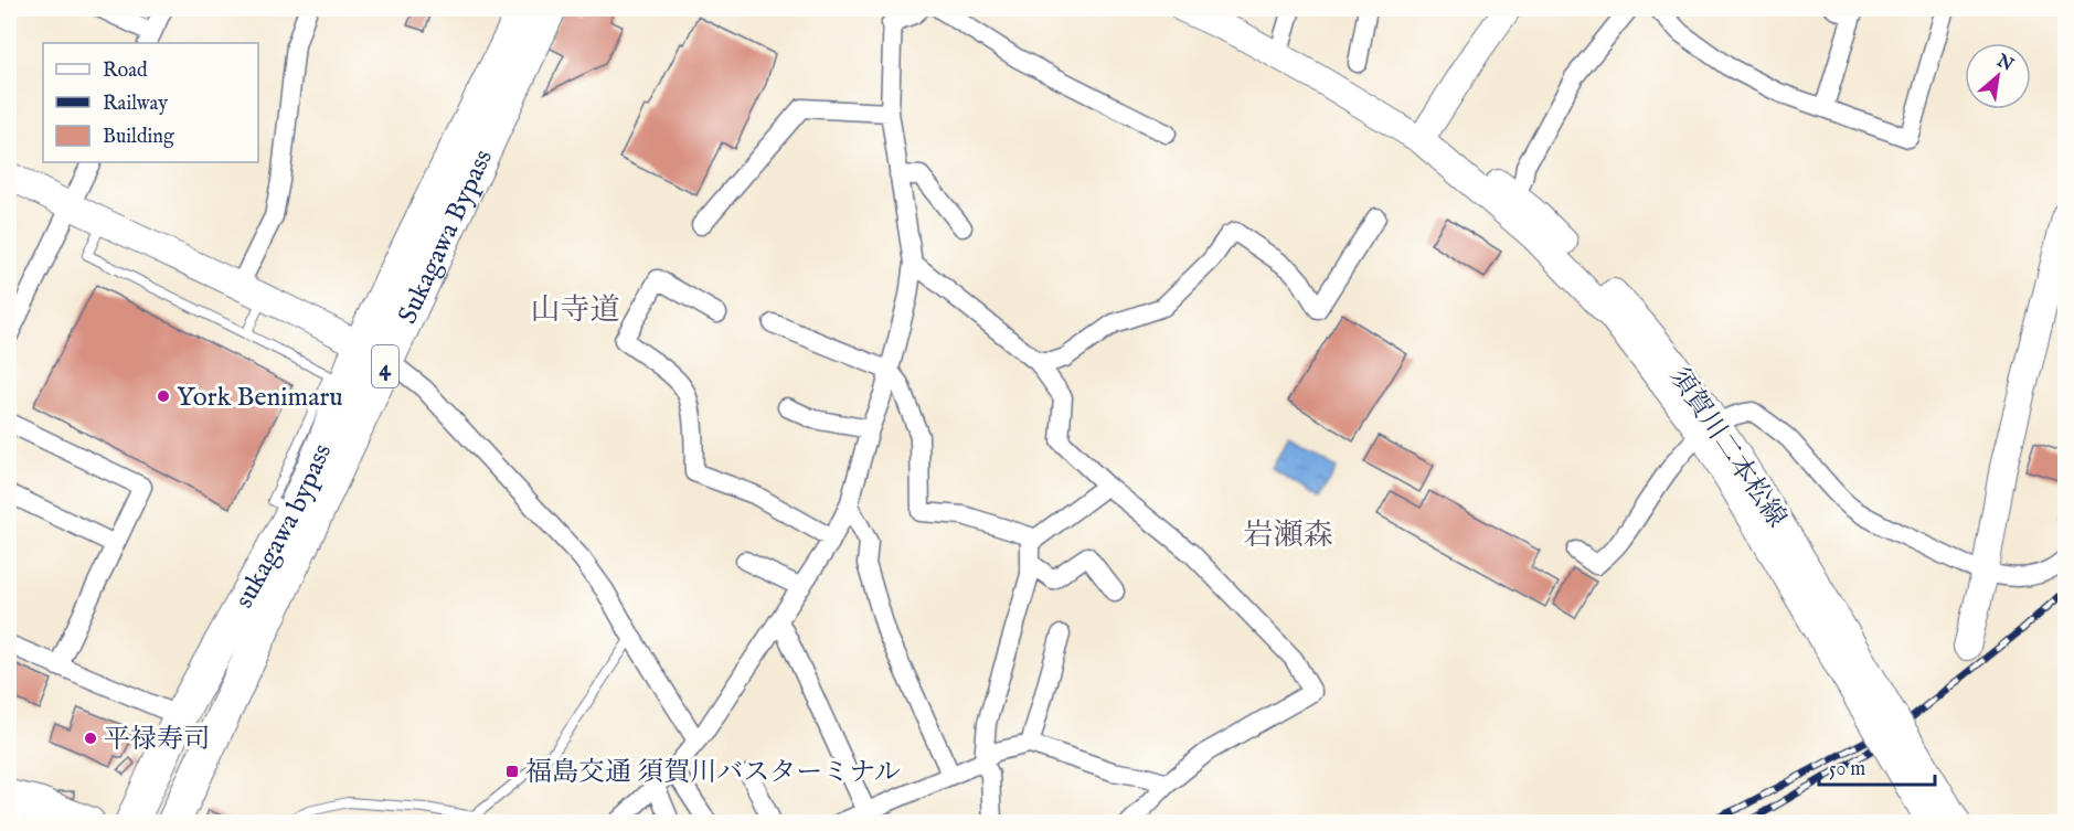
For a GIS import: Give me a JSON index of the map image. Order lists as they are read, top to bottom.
{
  "streets": {
    "highway": ["Sukagawa Bypass", "4", "sukagawa bypass"],
    "main road": ["須賀川二本松線"]
  },
  "crossings": [
    ["Sukagawa Bypass", "sukagawa bypass"]
  ],
  "districts": ["山寺道", "岩瀬森"],
  "places": {
    "other": ["York Benimaru", "平禄寿司"],
    "transit": ["福島交通 須賀川バスターミナル"]
  },
  "legend": ["Road", "Railway", "Building"],
  "scale_bar": "50 m",
  "north": "top right"
}
